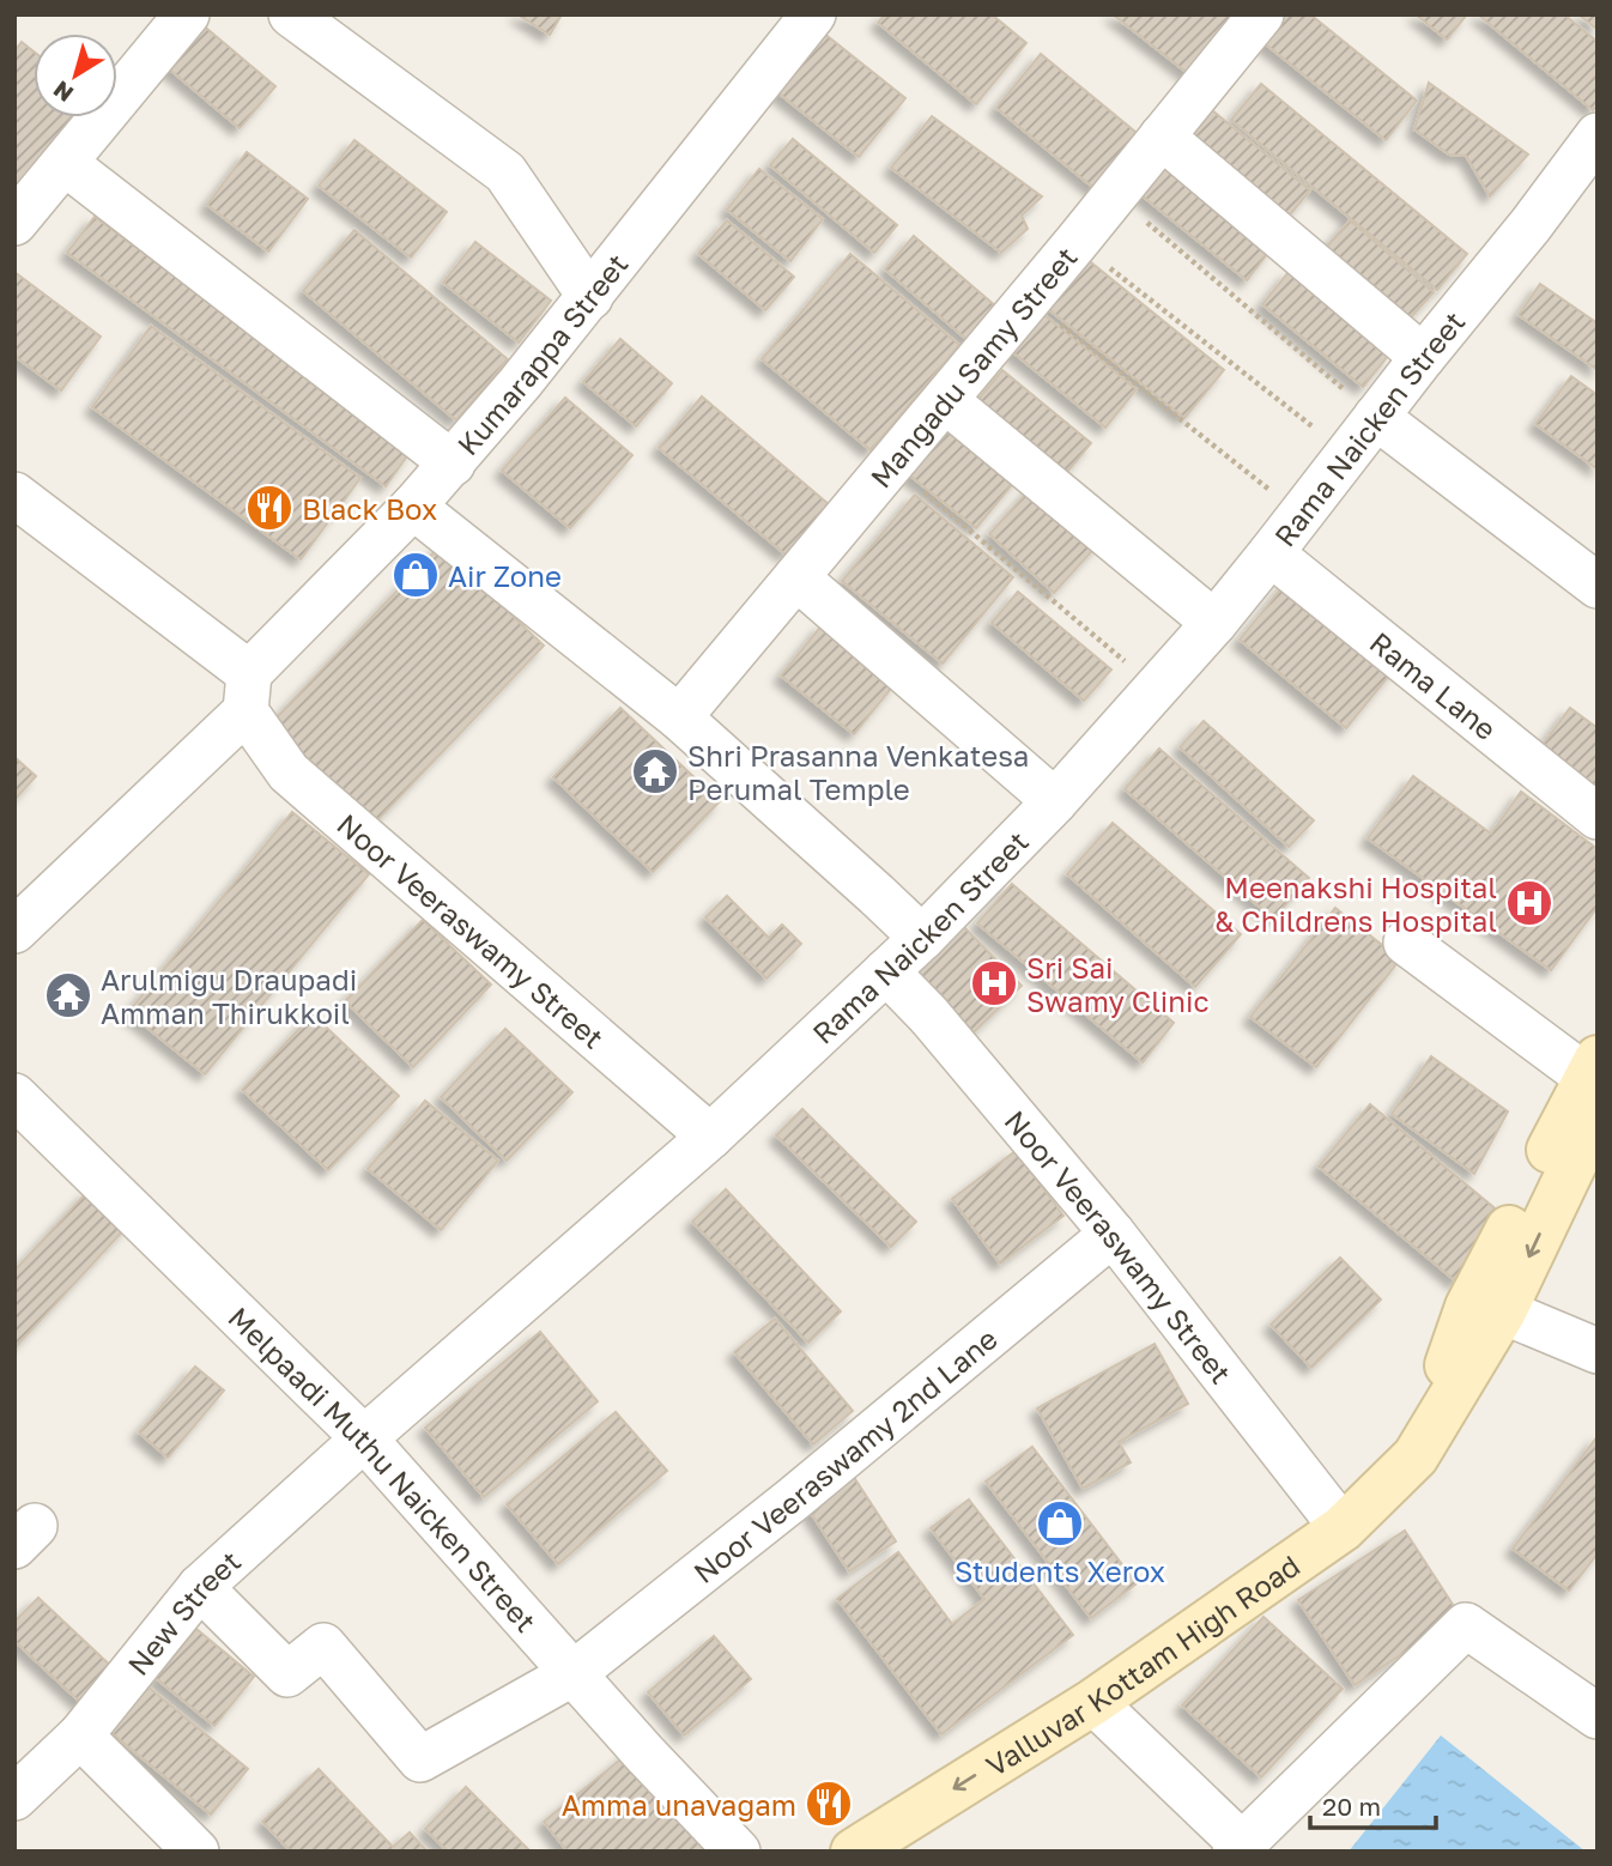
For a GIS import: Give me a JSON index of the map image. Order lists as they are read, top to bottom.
{
  "streets": {
    "main road": ["Valluvar Kottam High Road"],
    "street": [
      "Kumarappa Street",
      "Mangadu Samy Street",
      "Rama Naicken Street",
      "Rama Lane",
      "Noor Veeraswamy Street",
      "Noor Veeraswamy 2nd Lane",
      "Melpaadi Muthu Naicken Street",
      "New Street"
    ]
  },
  "crossings": [
    ["Kumarappa Street", "Noor Veeraswamy Street"],
    ["Rama Naicken Street", "Rama Lane"],
    ["Rama Naicken Street", "Noor Veeraswamy Street"],
    ["Rama Naicken Street", "Melpaadi Muthu Naicken Street"],
    ["Rama Naicken Street", "New Street"],
    ["Noor Veeraswamy Street", "Noor Veeraswamy 2nd Lane"],
    ["Noor Veeraswamy Street", "Valluvar Kottam High Road"],
    ["Noor Veeraswamy 2nd Lane", "Melpaadi Muthu Naicken Street"],
    ["Noor Veeraswamy 2nd Lane", "New Street"],
    ["Melpaadi Muthu Naicken Street", "New Street"]
  ],
  "places": {
    "restaurant": ["Black Box", "Amma unavagam"],
    "shop": ["Air Zone", "Students Xerox"],
    "temple": ["Shri Prasanna Venkatesa Perumal Temple", "Arulmigu Draupadi Amman Thirukkoil"],
    "hospital": ["Meenakshi Hospital & Childrens Hospital", "Sri Sai Swamy Clinic"]
  },
  "scale_bar": "20 m",
  "north": "bottom left"
}
